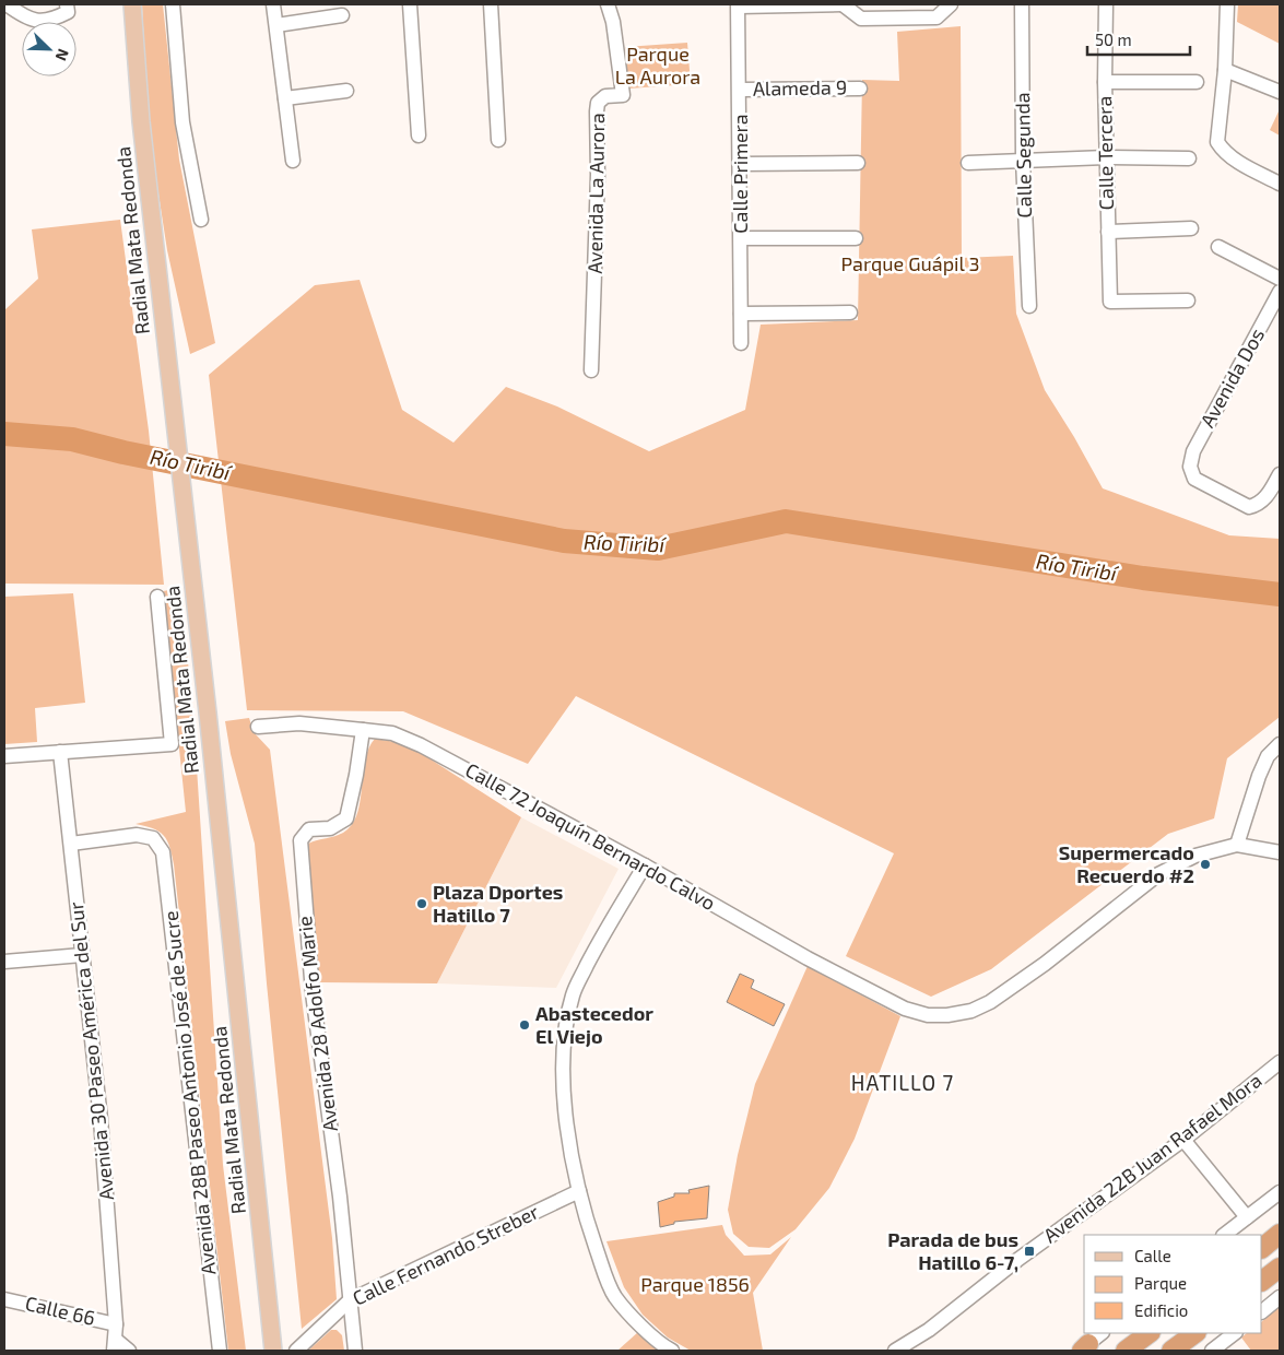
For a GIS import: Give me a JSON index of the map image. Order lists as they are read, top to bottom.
{
  "streets": {
    "main road": ["Radial Mata Redonda"],
    "street": [
      "Alameda 9",
      "Calle Tercera",
      "Calle Segunda",
      "Calle Primera",
      "Avenida La Aurora",
      "Avenida Dos",
      "Calle 72 Joaquín Bernardo Calvo",
      "Avenida 28 Adolfo Marie",
      "Avenida 30 Paseo América del Sur",
      "Avenida 28B Paseo Antonio José de Sucre",
      "Avenida 22B Juan Rafael Mora",
      "Calle Fernando Streber",
      "Calle 66"
    ]
  },
  "crossings": [
    ["Alameda 9", "Calle Primera"],
    ["Calle 72 Joaquín Bernardo Calvo", "Avenida 28 Adolfo Marie"],
    ["Avenida 28 Adolfo Marie", "Calle Fernando Streber"],
    ["Avenida 30 Paseo América del Sur", "Avenida 28B Paseo Antonio José de Sucre"],
    ["Avenida 30 Paseo América del Sur", "Calle 66"]
  ],
  "districts": ["HATILLO 7"],
  "water": ["Río Tiribí"],
  "parks": ["Parque La Aurora", "Parque Guápil 3", "Parque 1856"],
  "places": {
    "other": ["Supermercado Recuerdo #2", "Plaza Dportes Hatillo 7", "Abastecedor El Viejo"],
    "transit": ["Parada de bus Hatillo 6-7,"]
  },
  "legend": ["Calle", "Parque", "Edificio"],
  "scale_bar": "50 m",
  "north": "bottom right"
}
